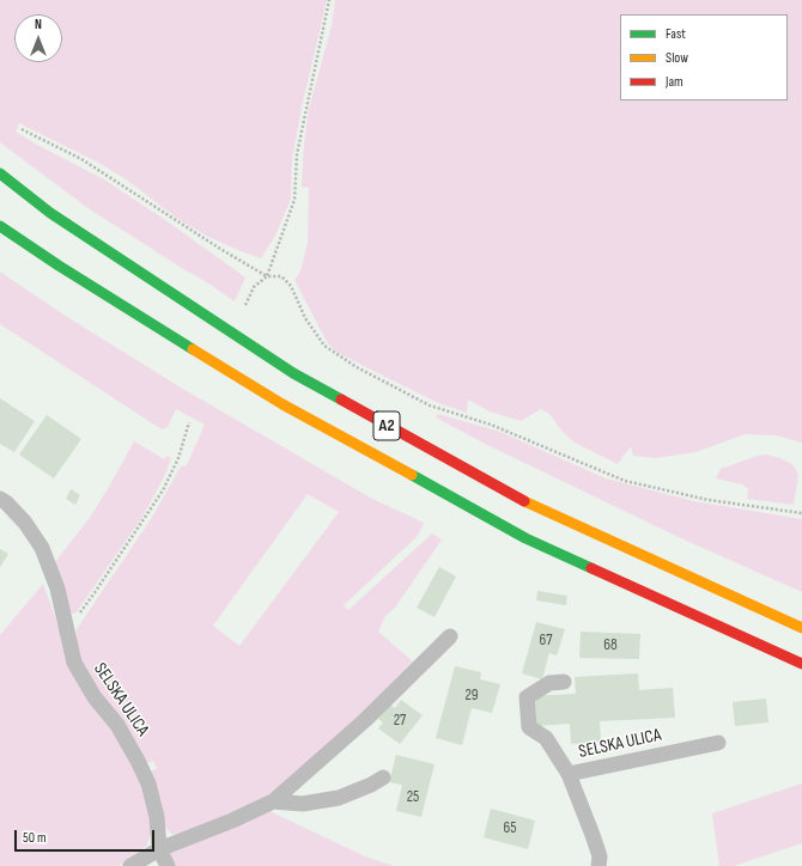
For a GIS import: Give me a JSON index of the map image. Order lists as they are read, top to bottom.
{
  "streets": {
    "highway": ["A2"],
    "street": ["SELSKA ULICA"]
  },
  "house_numbers": [
    "67",
    "68",
    "29",
    "27",
    "25",
    "65"
  ],
  "legend": ["Fast", "Slow", "Jam"],
  "scale_bar": "50 m",
  "north": "top"
}
